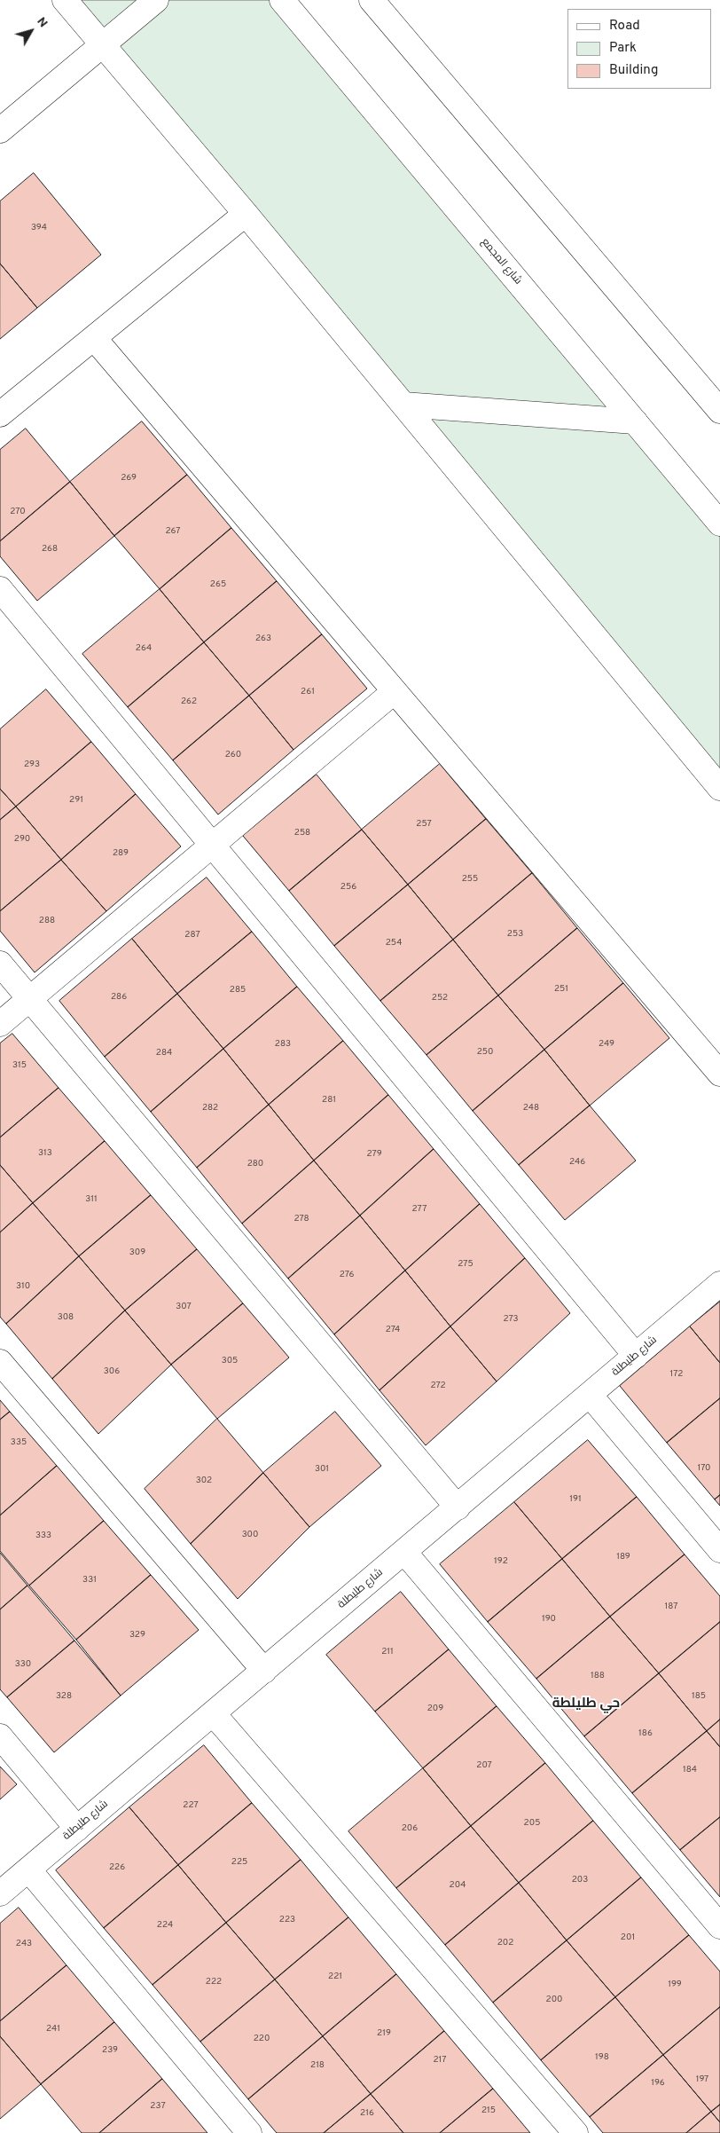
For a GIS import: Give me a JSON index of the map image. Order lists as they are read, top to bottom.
{
  "streets": {
    "street": ["شارع المجمع", "شارع طليطلة"]
  },
  "districts": ["حي طليلطة"],
  "house_numbers": [
    "394",
    "269",
    "270",
    "267",
    "268",
    "265",
    "263",
    "264",
    "261",
    "262",
    "260",
    "293",
    "291",
    "257",
    "258",
    "290",
    "289",
    "255",
    "256",
    "288",
    "253",
    "287",
    "254",
    "251",
    "285",
    "286",
    "252",
    "283",
    "249",
    "250",
    "284",
    "315",
    "281",
    "282",
    "248",
    "313",
    "279",
    "246",
    "280",
    "311",
    "277",
    "278",
    "309",
    "275",
    "276",
    "310",
    "307",
    "308",
    "273",
    "274",
    "305",
    "306",
    "172",
    "272",
    "335",
    "170",
    "301",
    "302",
    "191",
    "300",
    "333",
    "189",
    "192",
    "331",
    "187",
    "190",
    "329",
    "211",
    "330",
    "188",
    "328",
    "185",
    "209",
    "186",
    "207",
    "184",
    "227",
    "205",
    "206",
    "225",
    "226",
    "203",
    "204",
    "223",
    "224",
    "201",
    "202",
    "243",
    "221",
    "222",
    "199",
    "200",
    "241",
    "219",
    "220",
    "239",
    "198",
    "217",
    "218",
    "197",
    "196",
    "237",
    "215",
    "216"
  ],
  "legend": ["Road", "Park", "Building"],
  "north": "top right"
}
